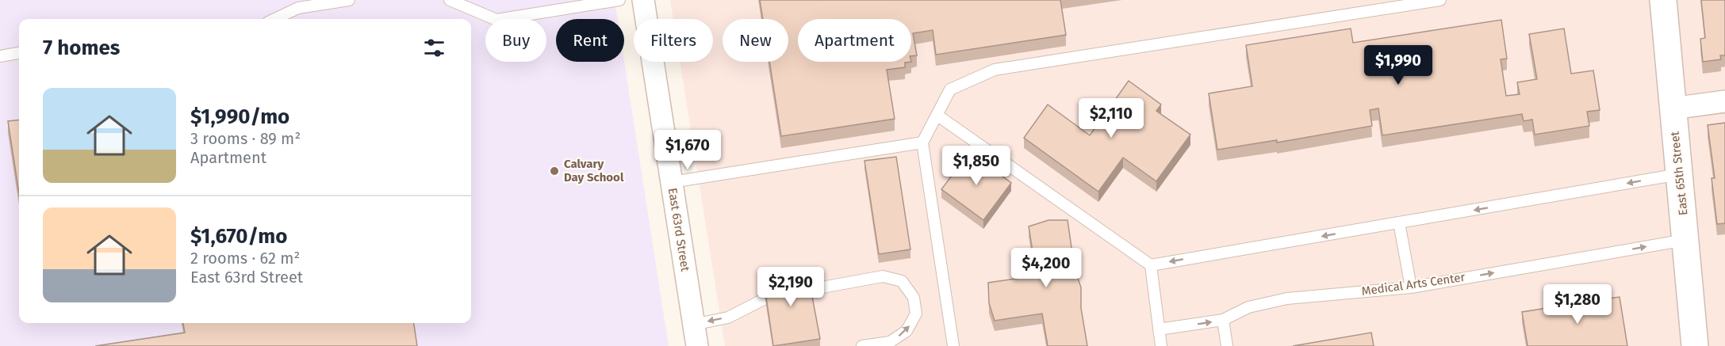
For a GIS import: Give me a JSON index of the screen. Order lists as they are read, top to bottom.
{
  "streets": {
    "street": ["East 65th Street", "East 63rd Street"],
    "lane": ["Medical Arts Center"]
  },
  "crossings": [
    ["East 65th Street", "Medical Arts Center"]
  ],
  "places": ["Calvary Day School"],
  "page": {
    "chip": [
      "Buy",
      "Rent",
      "Filters",
      "New",
      "Apartment"
    ],
    "heading": "7 homes",
    "price": [
      "$1,990",
      "$2,110",
      "$1,670",
      "$1,850",
      "$4,200",
      "$2,190",
      "$1,280"
    ],
    "list": [
      {
        "name": "$1,990/mo",
        "note": "3 rooms · 89 m² · Apartment"
      },
      {
        "name": "$1,670/mo",
        "note": "2 rooms · 62 m² · East 63rd Street"
      }
    ]
  }
}
